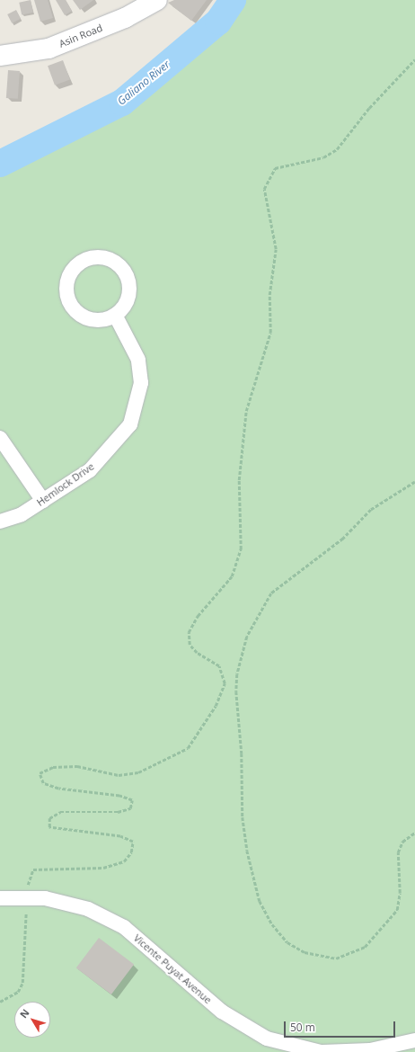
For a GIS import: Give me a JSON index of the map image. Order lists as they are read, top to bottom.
{
  "streets": {
    "main road": ["Asin Road"],
    "street": ["Hemlock Drive", "Vicente Puyat Avenue"]
  },
  "water": ["Galiano River"],
  "scale_bar": "50 m",
  "north": "top left"
}
